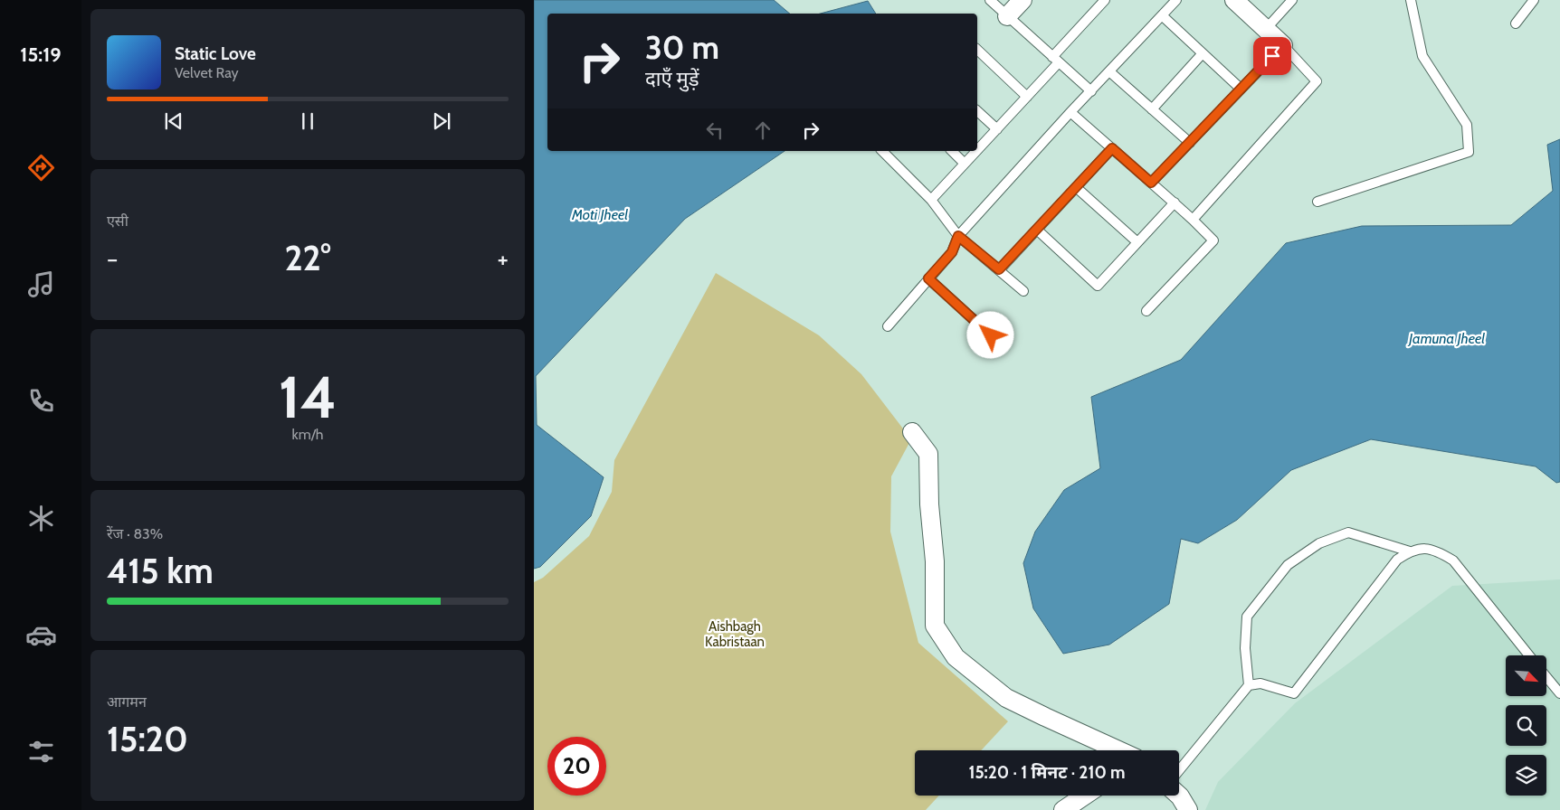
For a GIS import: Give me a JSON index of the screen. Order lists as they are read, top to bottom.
{
  "water": ["Moti Jheel", "Jamuna Jheel"],
  "parks": ["Aishbagh Kabristaan"],
  "north": "bottom right",
  "page": {
    "tabs": "15:19",
    "turn": ["30 m", "दाएँ मुड़ें"],
    "song": ["Static Love", "Velvet Ray"],
    "tile": [
      "एसी",
      ["14", "km/h"],
      ["रेंज · 83%", "415 km"],
      ["आगमन", "15:20"]
    ],
    "heat": ["−", "22°", "+"],
    "limit": "20",
    "trip": "15:20 · 1 मिनट · 210 m"
  }
}
